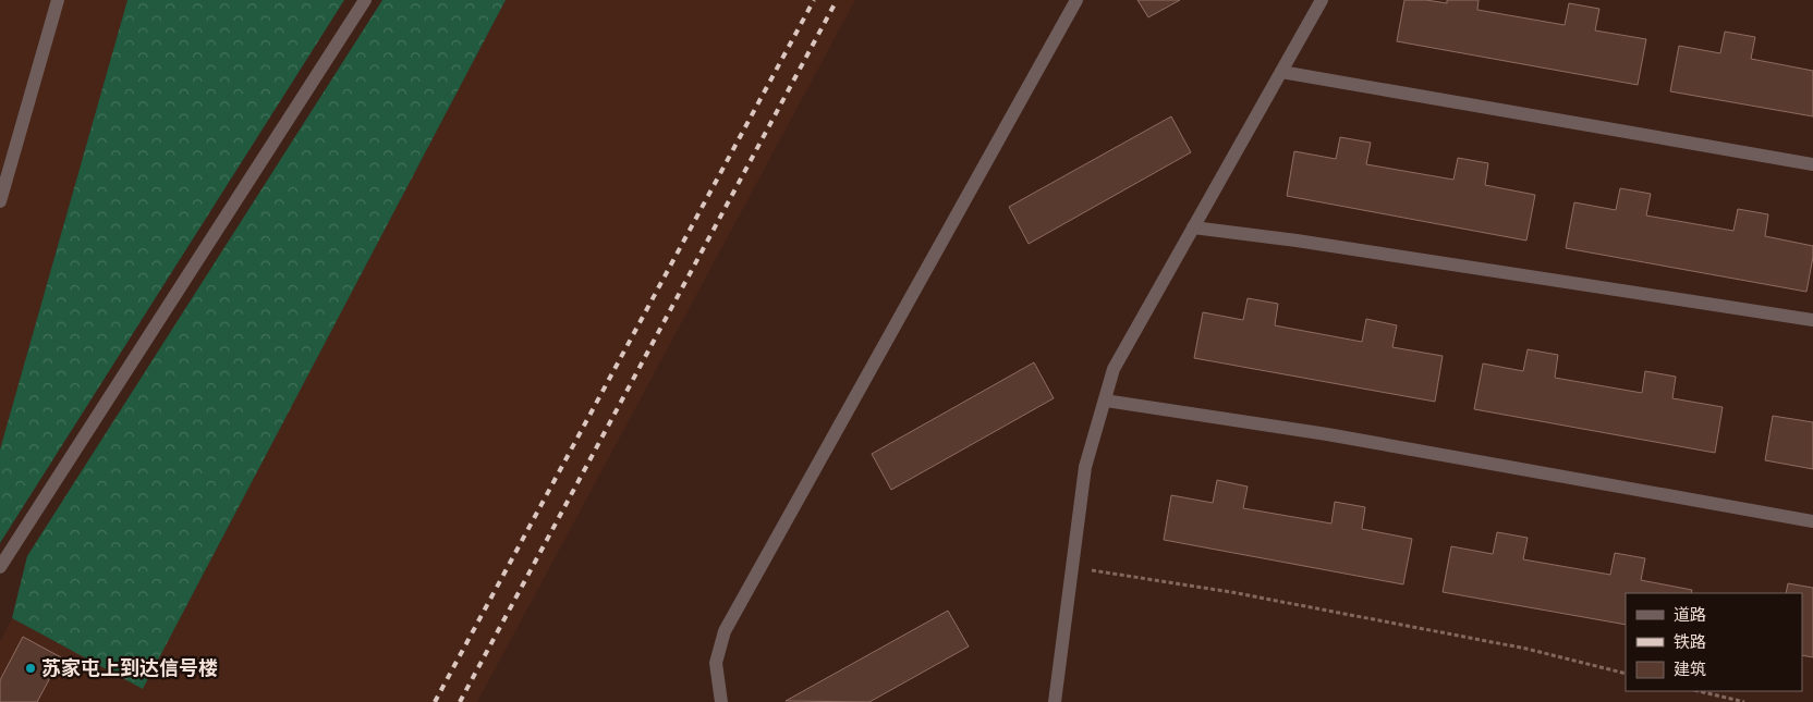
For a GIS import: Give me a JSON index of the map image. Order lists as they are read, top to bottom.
{
  "places": ["苏家屯上到达信号楼"],
  "legend": ["道路", "铁路", "建筑"]
}
